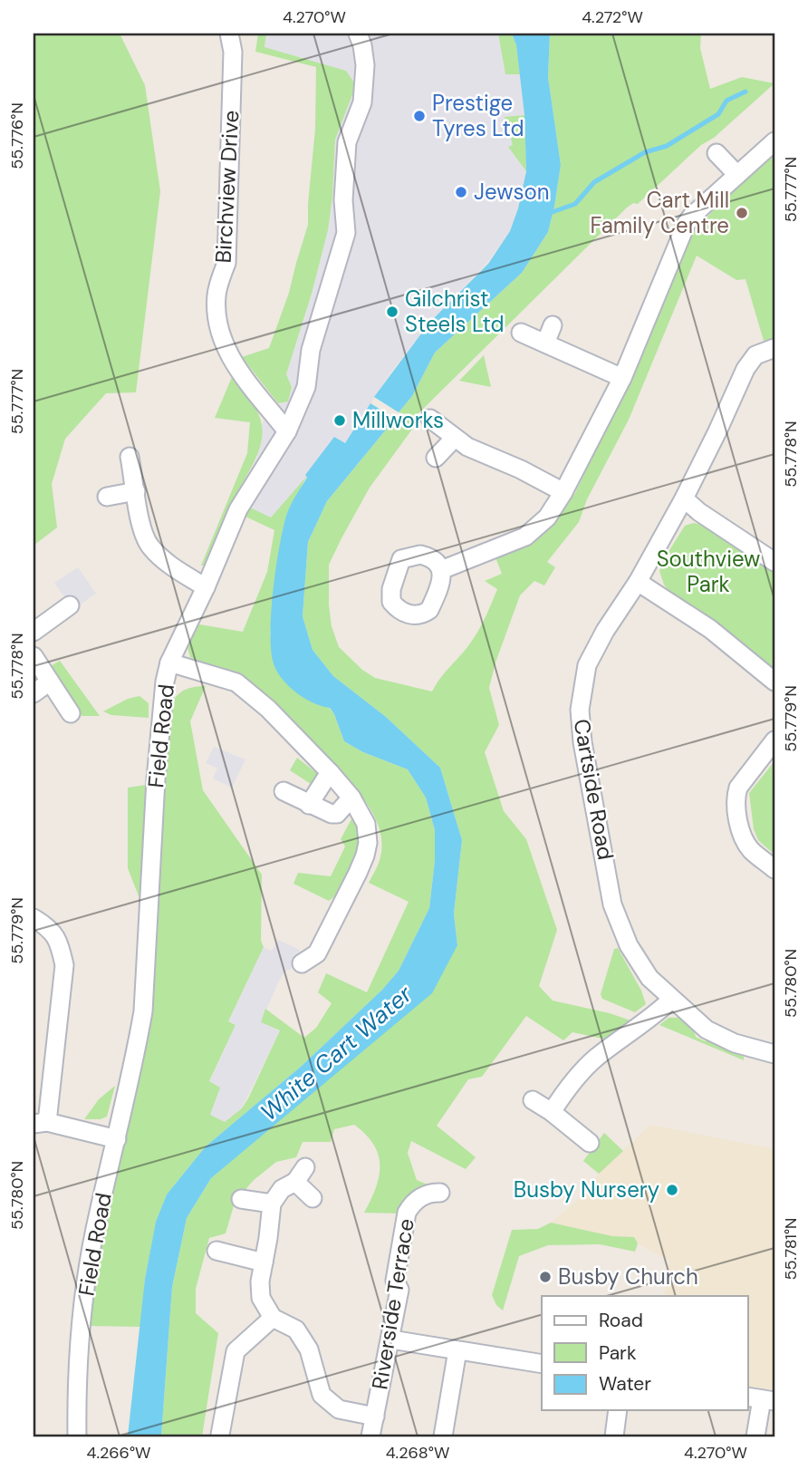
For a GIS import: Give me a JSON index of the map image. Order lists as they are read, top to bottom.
{
  "streets": {
    "street": [
      "Birchview Drive",
      "Field Road",
      "Cartside Road",
      "Riverside Terrace"
    ]
  },
  "crossings": [
    ["Birchview Drive", "Field Road"]
  ],
  "water": ["White Cart Water"],
  "parks": ["Southview Park"],
  "places": [
    "Prestige Tyres Ltd",
    "Jewson",
    "Cart Mill Family Centre",
    "Gilchrist Steels Ltd",
    "Millworks",
    "Busby Nursery",
    "Busby Church"
  ],
  "legend": ["Road", "Park", "Water"],
  "coordinates": [
    "4.270°W",
    "4.272°W",
    "55.776°N",
    "55.777°N",
    "55.778°N",
    "55.779°N",
    "55.780°N",
    "55.781°N",
    "4.266°W",
    "4.268°W"
  ]
}
